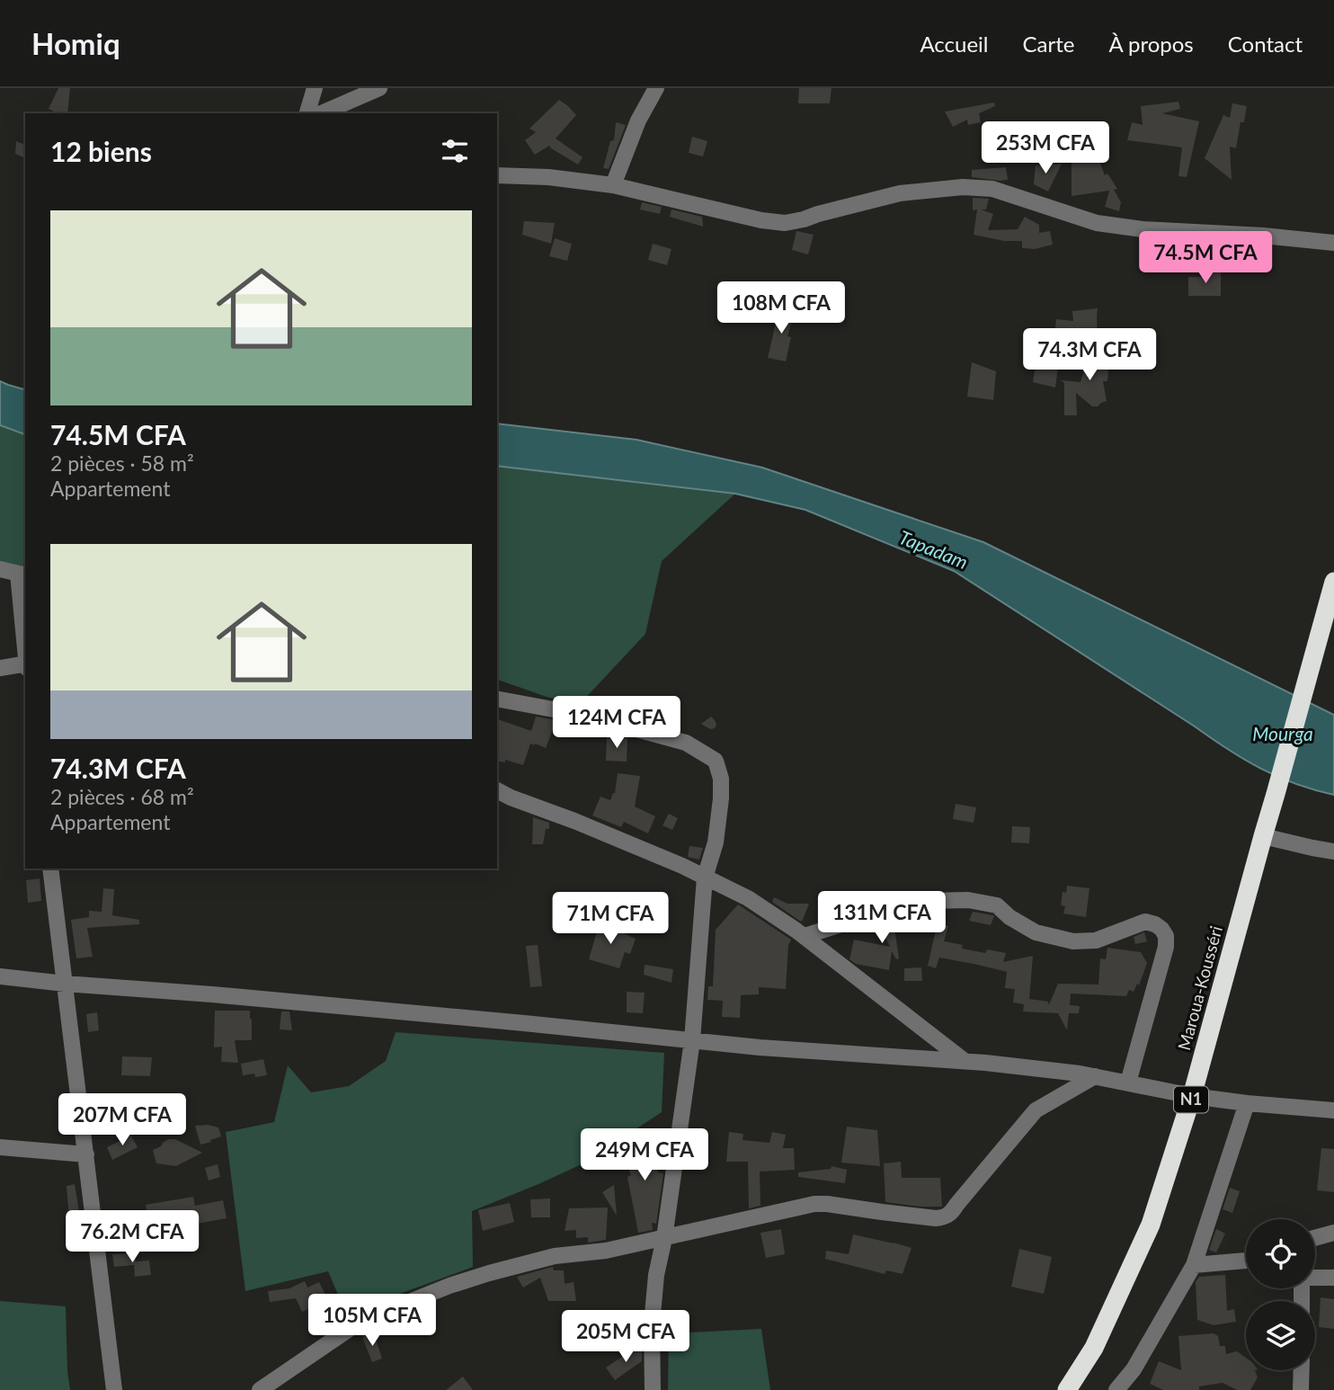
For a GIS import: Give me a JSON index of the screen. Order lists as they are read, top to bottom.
{
  "streets": {
    "highway": ["Maroua-Kousséri", "N1"]
  },
  "water": ["Tapadam", "Mourga"],
  "page": {
    "header": "Homiq",
    "nav": [
      "Accueil",
      "Carte",
      "À propos",
      "Contact"
    ],
    "heading": "12 biens",
    "price": [
      "253M CFA",
      "74.5M CFA",
      "108M CFA",
      "74.3M CFA",
      "124M CFA",
      "131M CFA",
      "71M CFA",
      "207M CFA",
      "249M CFA",
      "76.2M CFA",
      "105M CFA",
      "205M CFA"
    ],
    "list": [
      {
        "name": "74.5M CFA",
        "note": "2 pièces · 58 m² · Appartement"
      },
      {
        "name": "74.3M CFA",
        "note": "2 pièces · 68 m² · Appartement"
      }
    ]
  }
}
